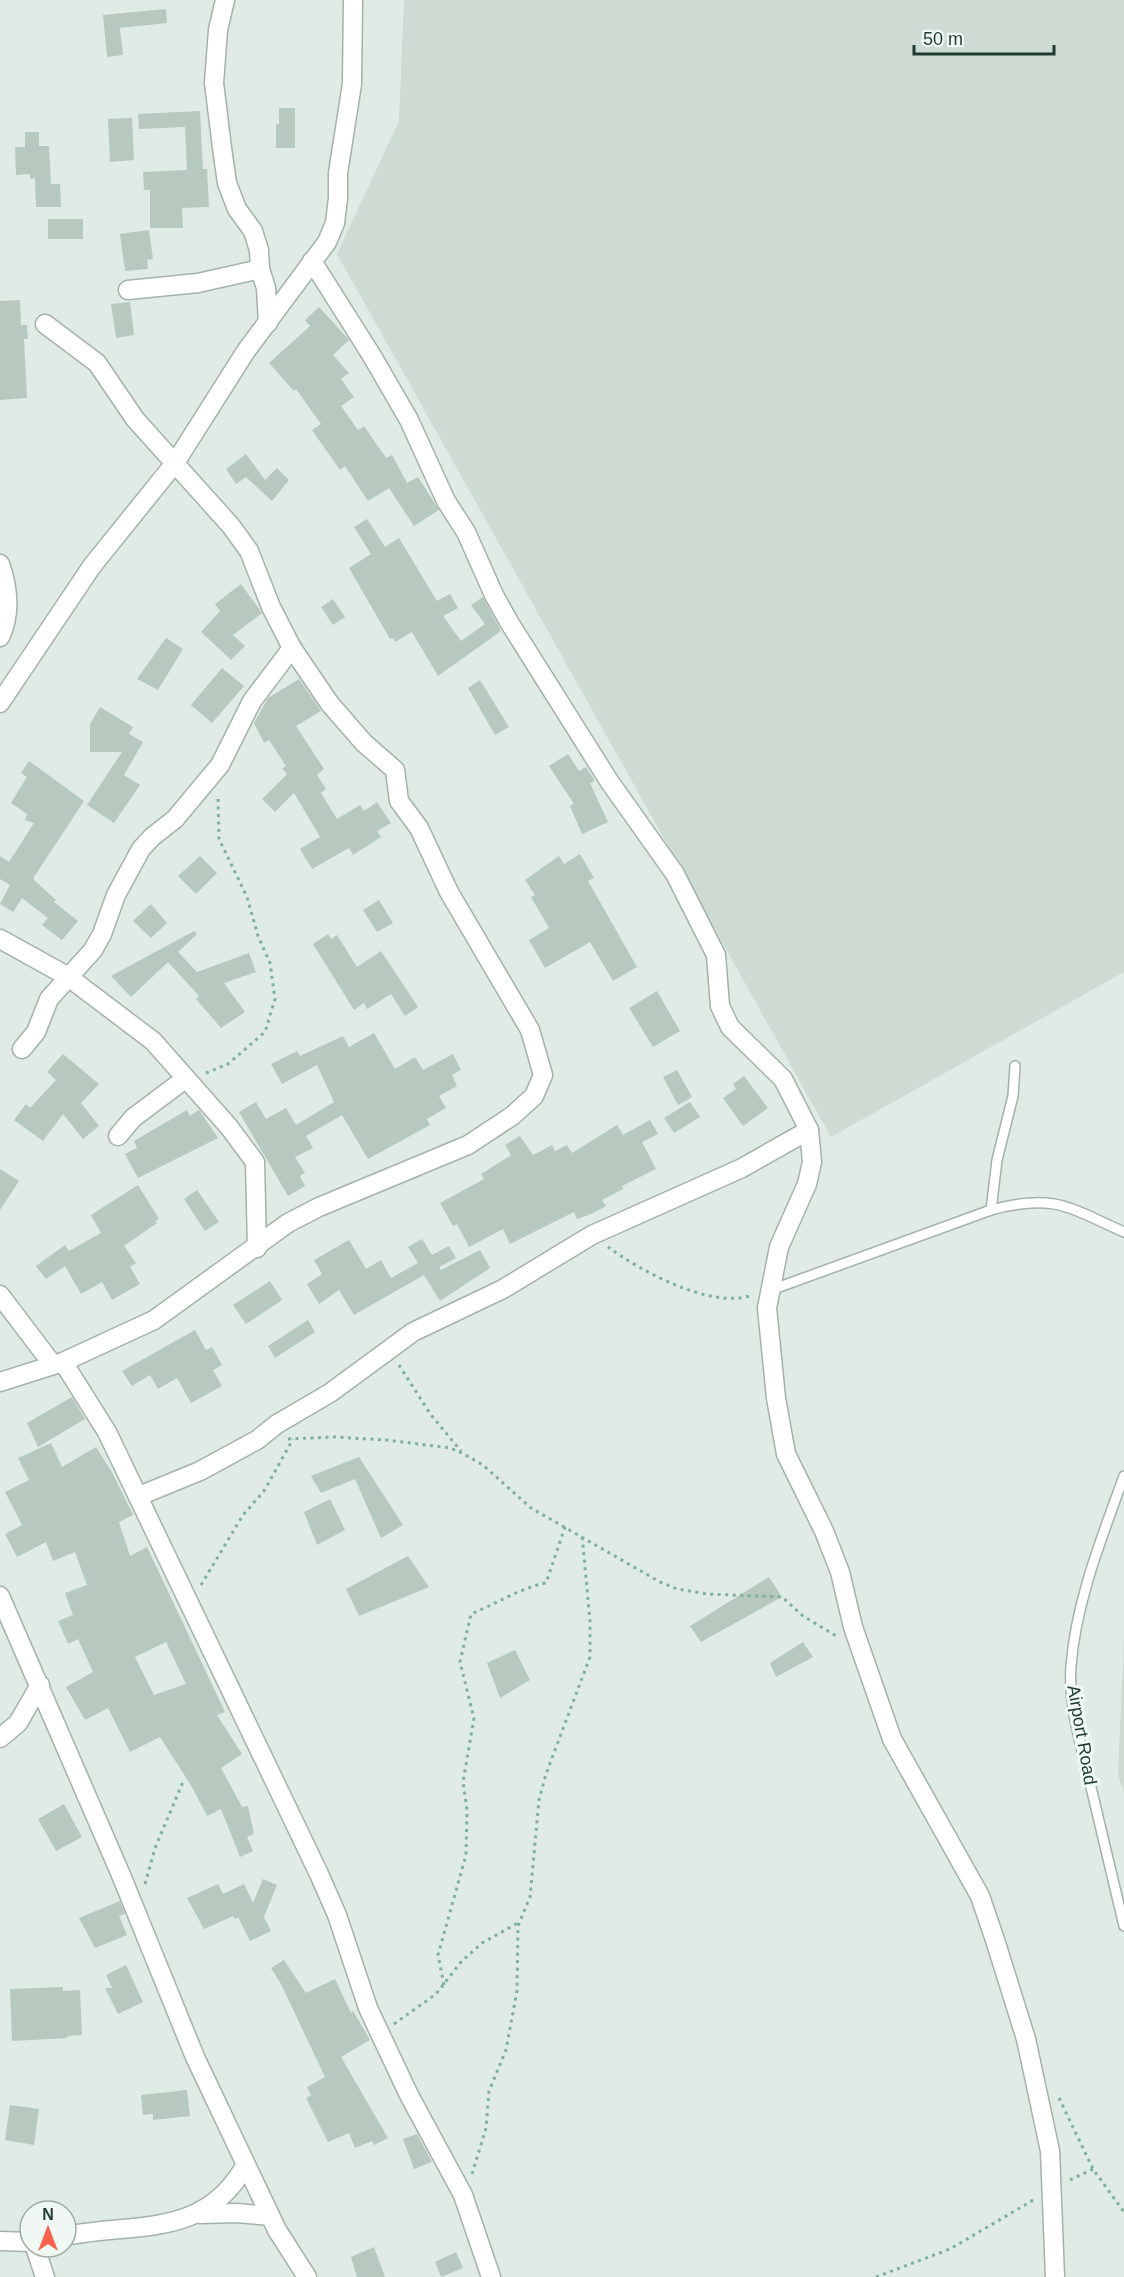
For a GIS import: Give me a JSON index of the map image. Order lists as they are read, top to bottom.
{
  "streets": {
    "lane": ["Airport Road"]
  },
  "scale_bar": "50 m",
  "north": "top"
}
